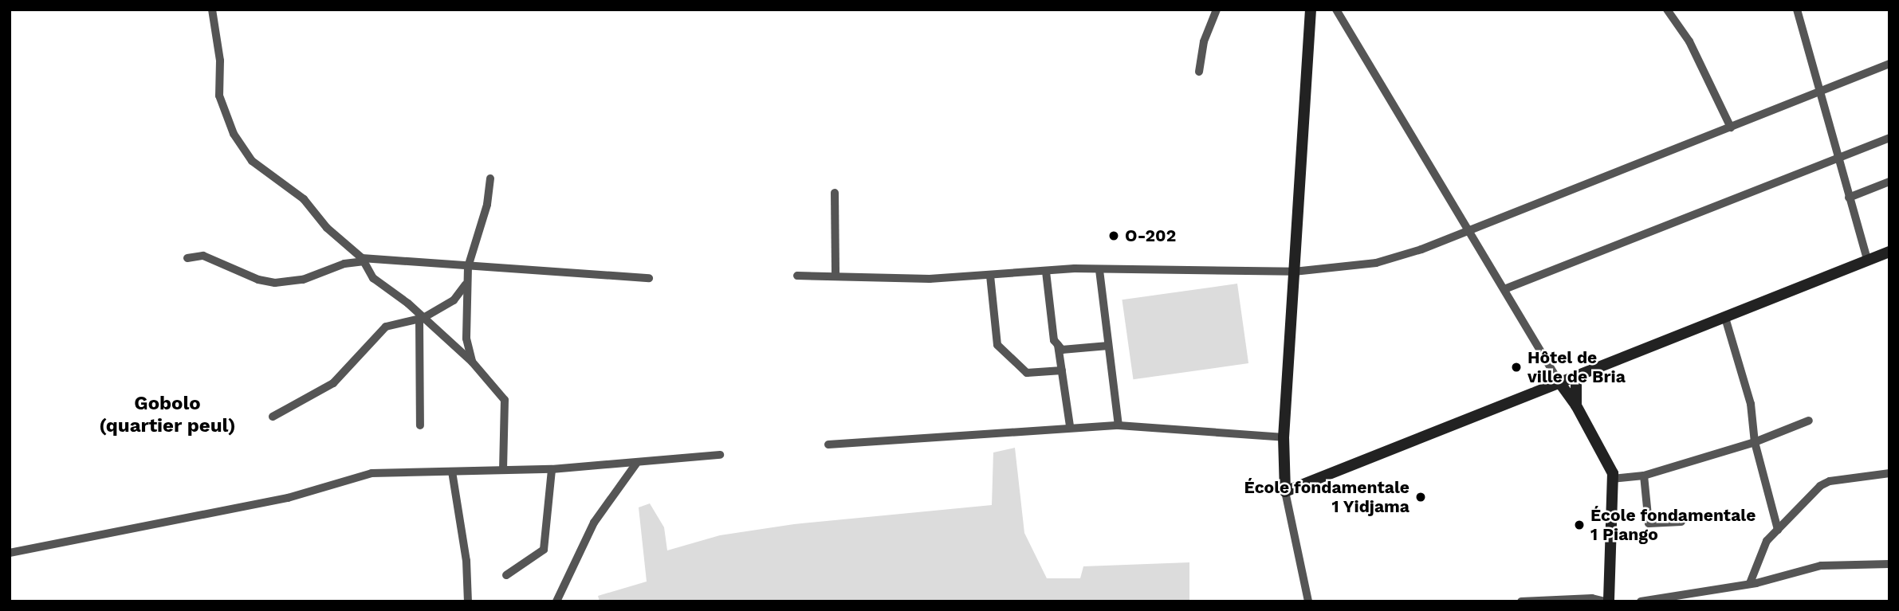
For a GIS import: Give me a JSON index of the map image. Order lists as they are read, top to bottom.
{
  "districts": ["Gobolo (quartier peul)"],
  "places": [
    "O-202",
    "Hôtel de ville de Bria",
    "École fondamentale 1 Yidjama",
    "École fondamentale 1 Piango"
  ]
}
